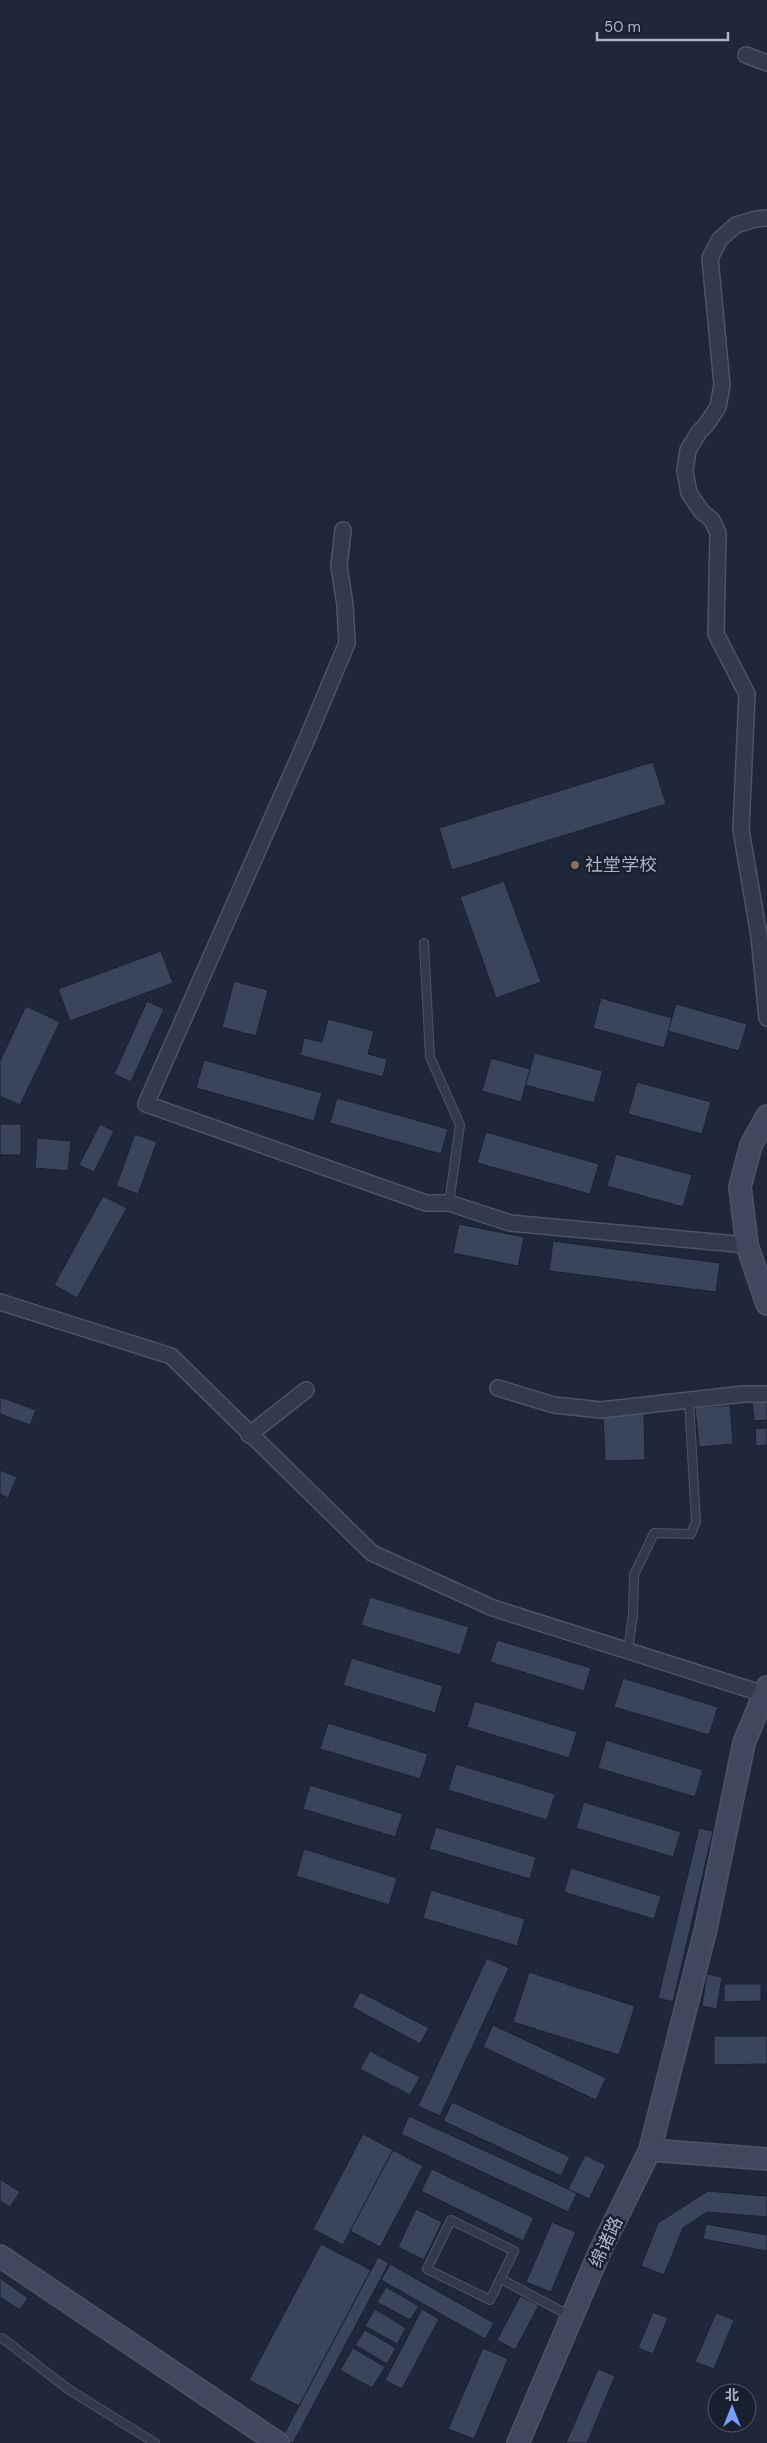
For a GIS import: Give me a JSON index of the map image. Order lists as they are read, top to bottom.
{
  "streets": {
    "street": ["绵诸路"]
  },
  "places": ["社堂学校"],
  "scale_bar": "50 m",
  "north": "top"
}
